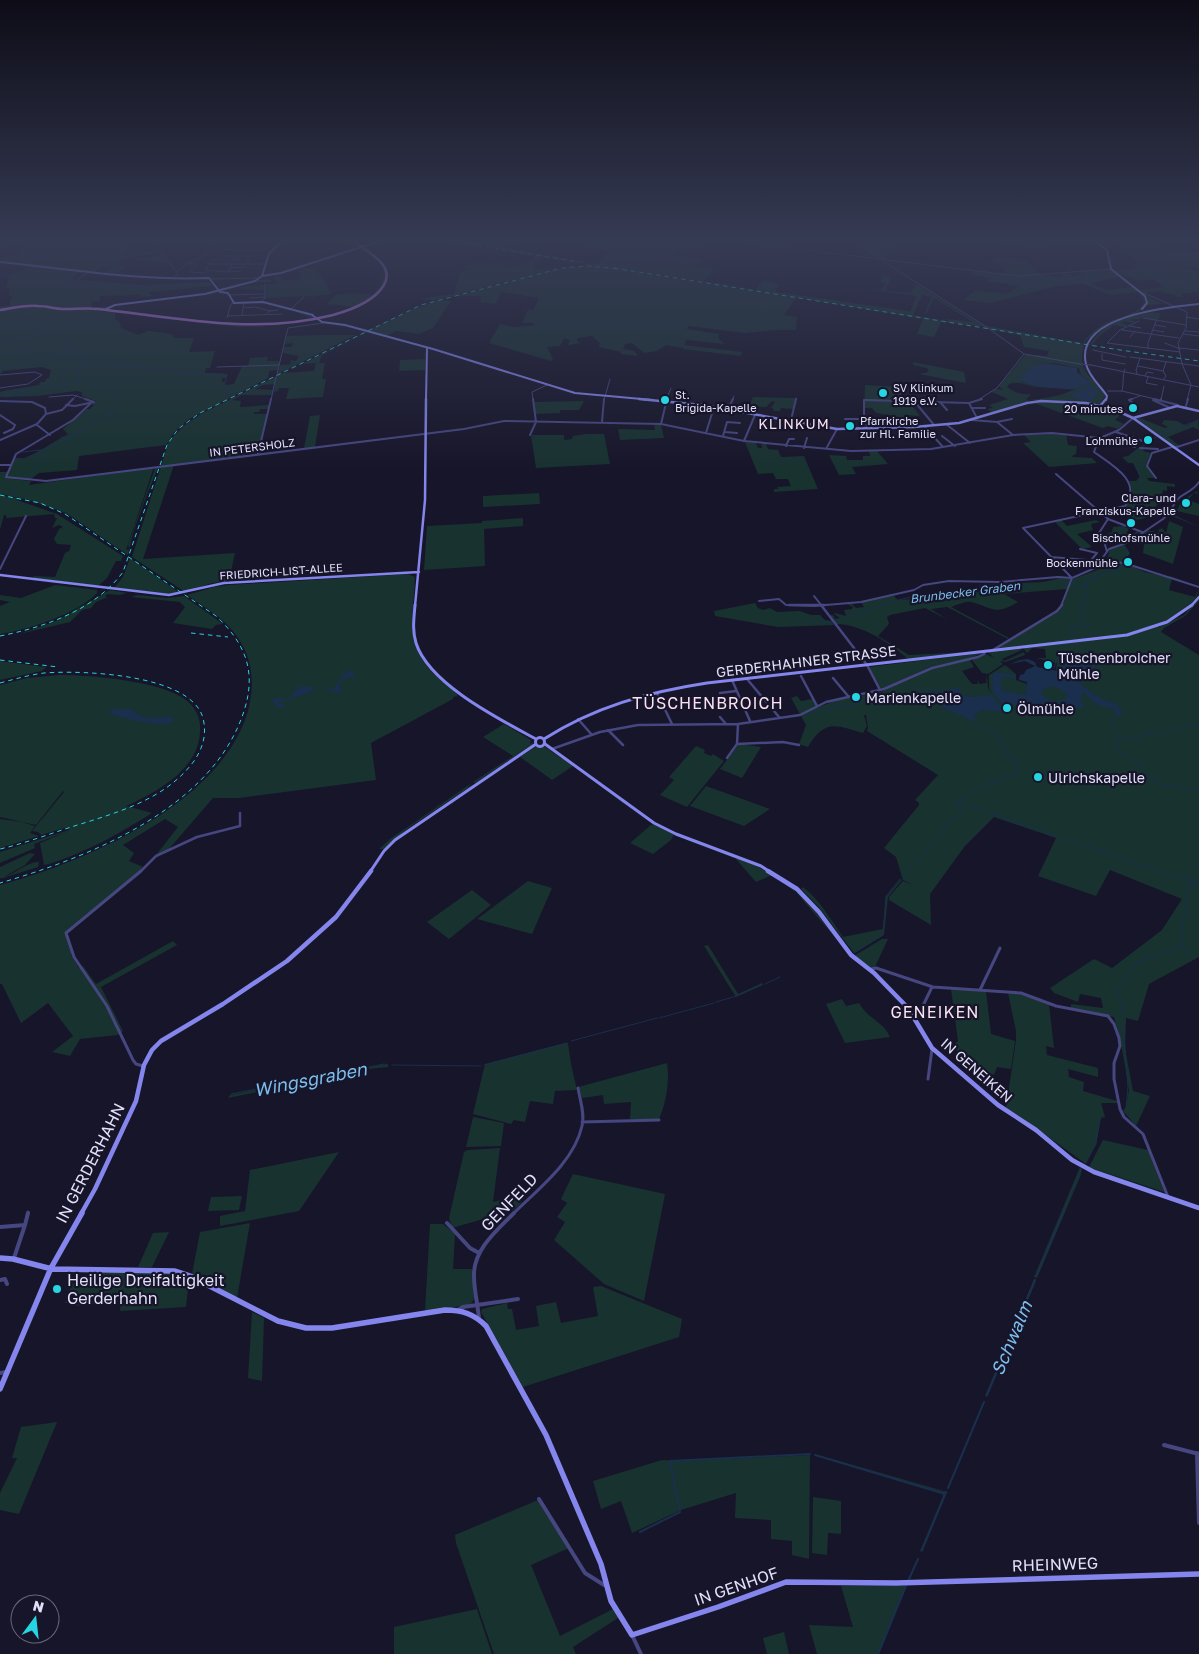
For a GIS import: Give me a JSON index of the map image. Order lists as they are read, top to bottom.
{
  "streets": {
    "main road": [
      "FRIEDRICH-LIST-ALLEE",
      "GERDERHAHNER STRASSE",
      "IN GENEIKEN",
      "IN GERDERHAHN",
      "RHEINWEG",
      "IN GENHOF"
    ],
    "street": ["IN PETERSHOLZ", "GENFELD"]
  },
  "crossings": [
    ["RHEINWEG", "IN GENHOF"]
  ],
  "districts": ["KLINKUM", "TÜSCHENBROICH", "GENEIKEN"],
  "water": ["Brunbecker Graben", "Wingsgraben", "Schwalm"],
  "places": [
    "SV Klinkum 1919 e.V.",
    "St. Brigida-Kapelle",
    "20 minutes",
    "Pfarrkirche zur Hl. Familie",
    "Lohmühle",
    "Clara- und Franziskus-Kapelle",
    "Bischofsmühle",
    "Bockenmühle",
    "Tüschenbroicher Mühle",
    "Marienkapelle",
    "Ölmühle",
    "Ulrichskapelle",
    "Heilige Dreifaltigkeit Gerderhahn"
  ],
  "north": "top"
}
